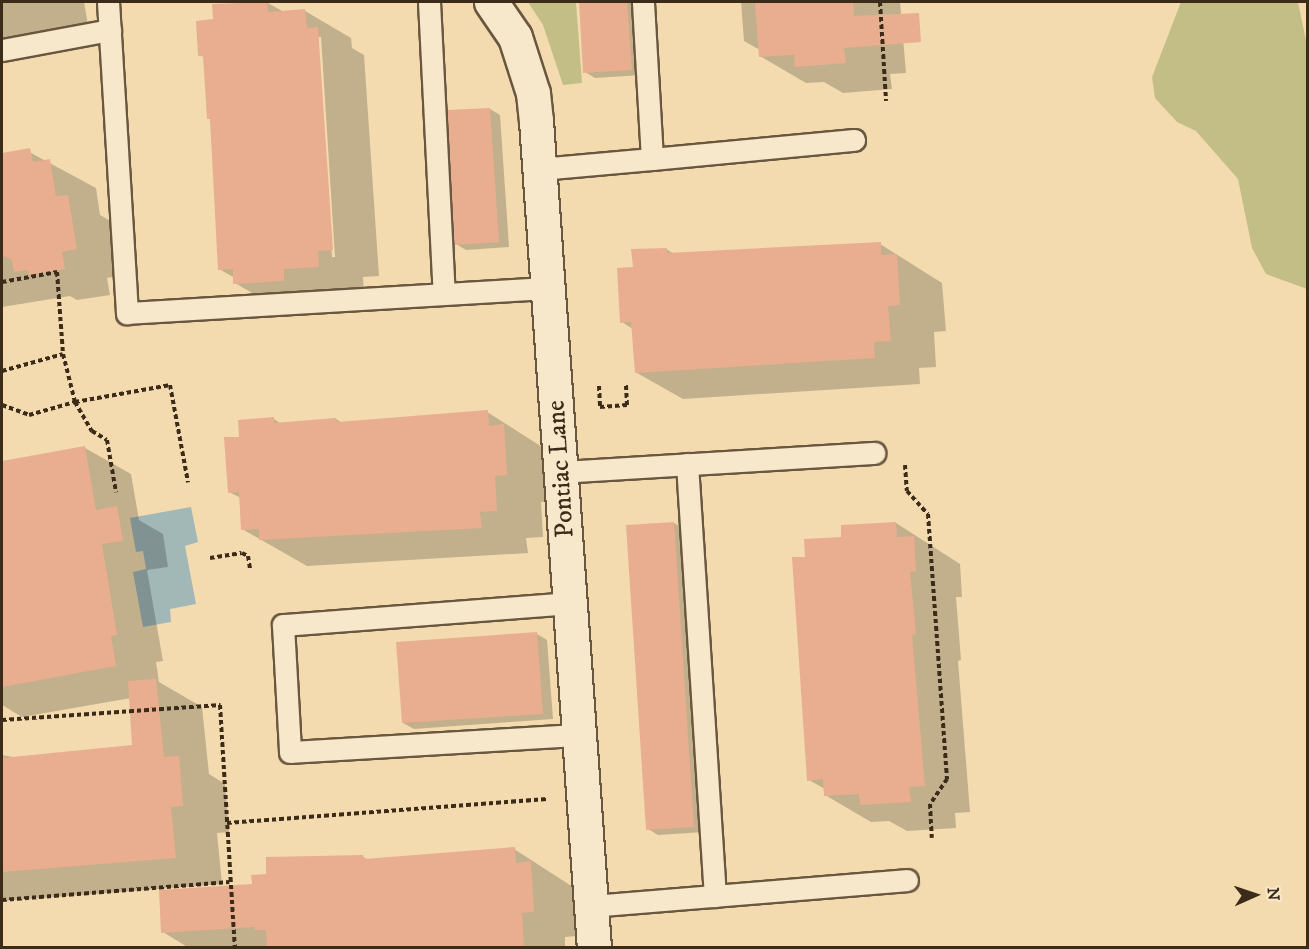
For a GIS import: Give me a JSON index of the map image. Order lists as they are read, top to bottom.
{
  "streets": {
    "street": ["Pontiac Lane"]
  },
  "north": "right"
}
